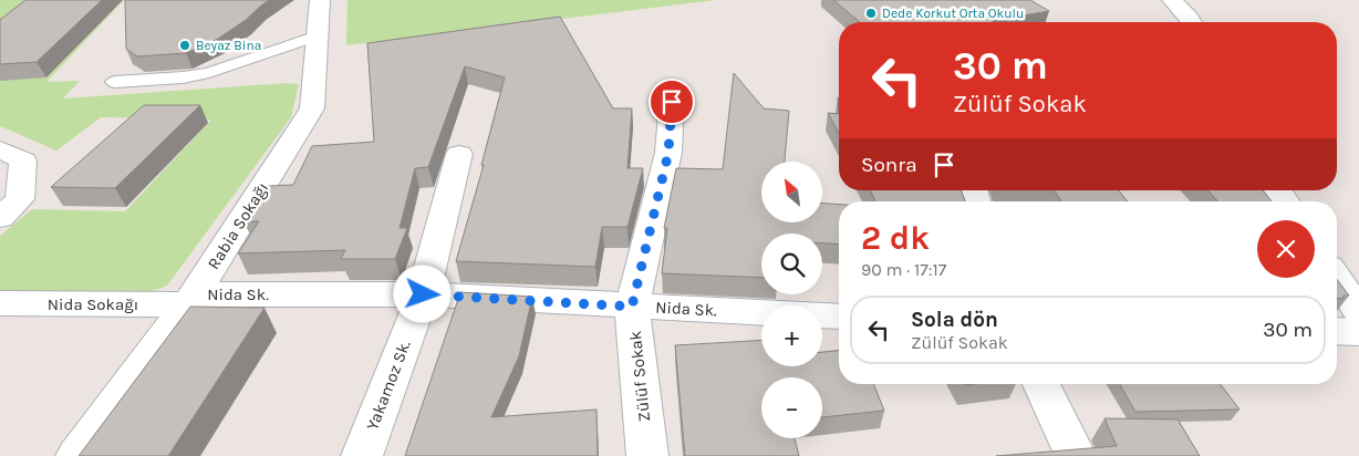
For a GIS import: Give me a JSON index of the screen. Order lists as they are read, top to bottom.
{
  "streets": {
    "street": [
      "Rabia Sokağı",
      "Nida Sk.",
      "Nida Sokağı",
      "Zülüf Sokak",
      "Yakamoz Sk."
    ]
  },
  "crossings": [
    ["Rabia Sokağı", "Nida Sk."],
    ["Rabia Sokağı", "Nida Sokağı"],
    ["Nida Sk.", "Nida Sokağı"],
    ["Nida Sk.", "Zülüf Sokak"],
    ["Nida Sk.", "Yakamoz Sk."]
  ],
  "places": ["Dede Korkut Orta Okulu", "Beyaz Bina"],
  "north": "top left",
  "page": {
    "turn": ["30 m", "Zülüf Sokak"],
    "then": "Sonra",
    "map_buttons": ["+", "−"],
    "heading": ["2 dk", "90 m · 17:17"],
    "list": [
      {
        "name": "Sola dön",
        "note": "Zülüf Sokak",
        "value": "30 m"
      }
    ]
  }
}
